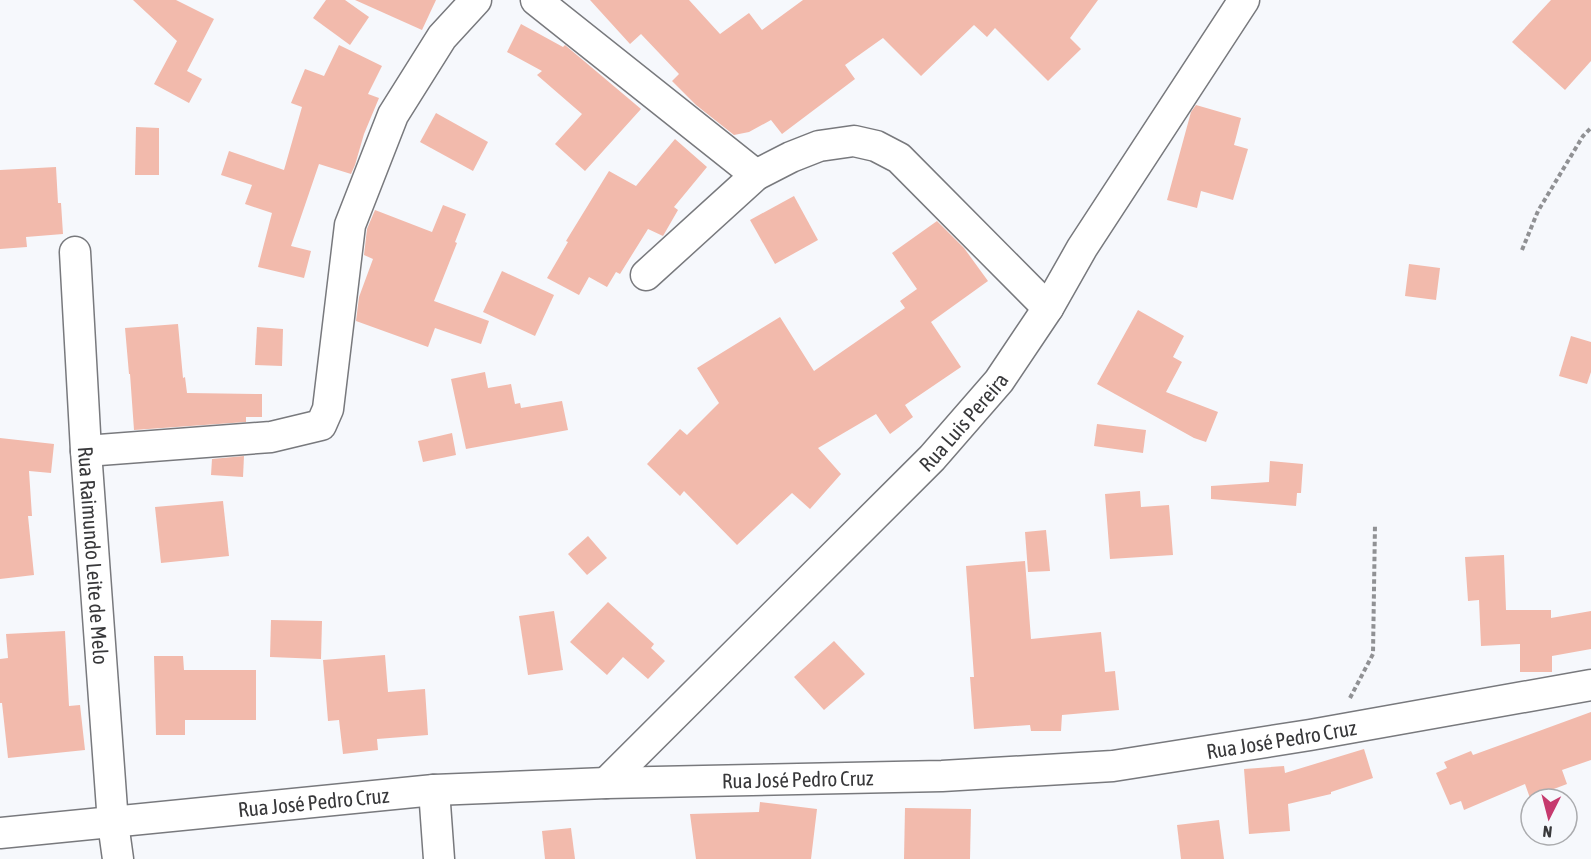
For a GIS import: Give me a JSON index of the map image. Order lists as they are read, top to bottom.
{
  "streets": {
    "street": ["Rua Luis Pereira", "Rua Raimundo Leite de Melo", "Rua José Pedro Cruz"]
  },
  "crossings": [
    ["Rua Luis Pereira", "Rua José Pedro Cruz"],
    ["Rua Raimundo Leite de Melo", "Rua José Pedro Cruz"]
  ],
  "north": "bottom"
}
